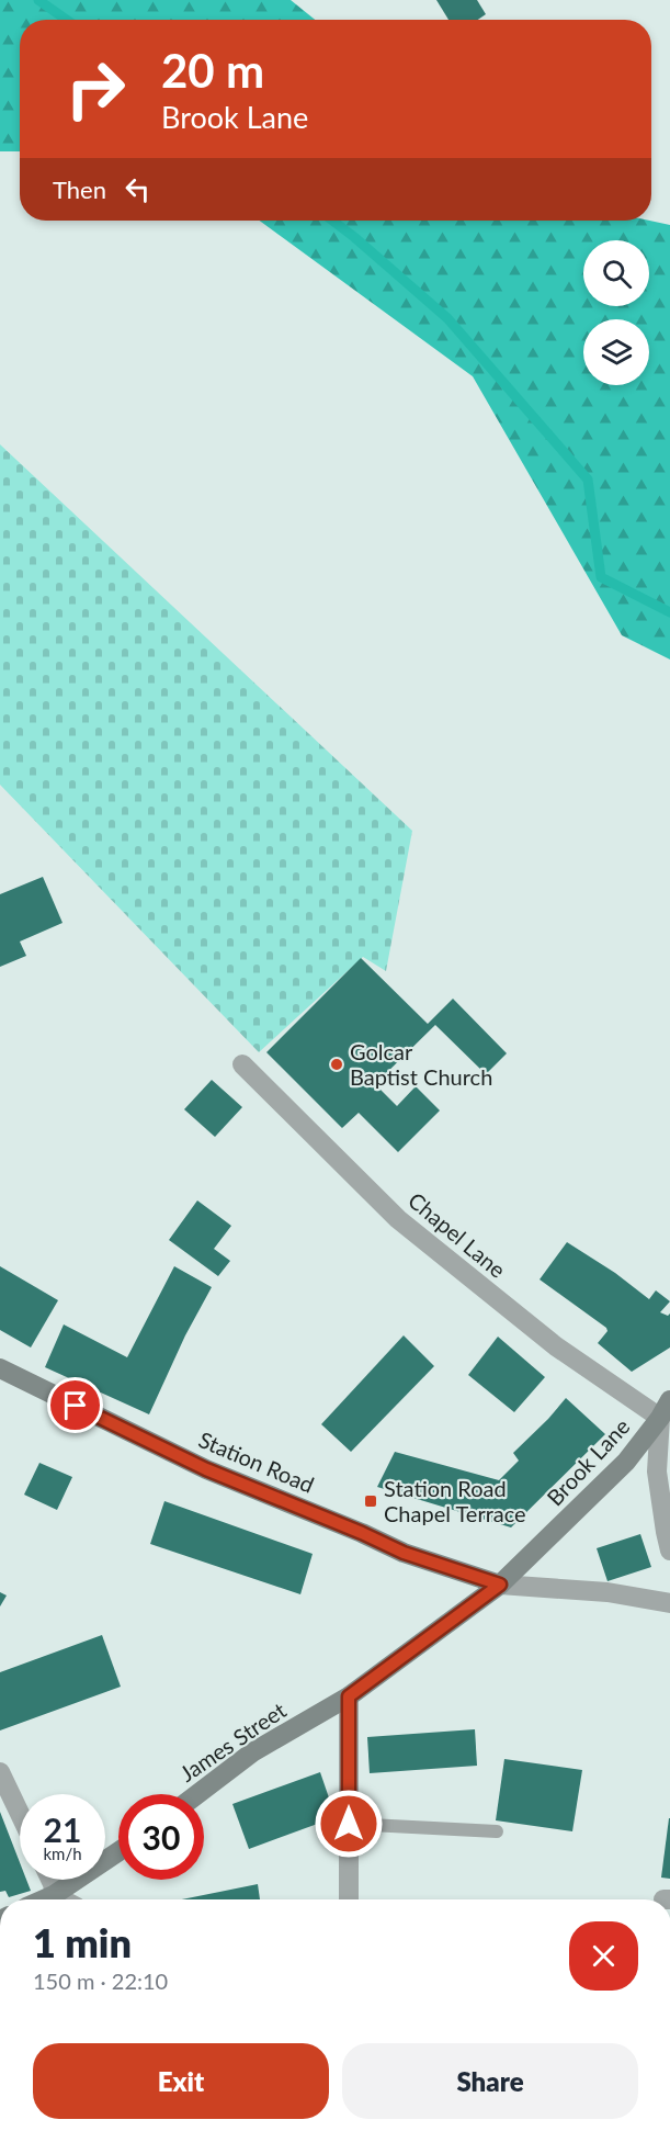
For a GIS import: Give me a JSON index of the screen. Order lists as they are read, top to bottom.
{
  "streets": {
    "street": [
      "Chapel Lane",
      "Station Road",
      "Brook Lane",
      "James Street"
    ]
  },
  "crossings": [
    ["Chapel Lane", "Brook Lane"],
    ["Station Road", "Brook Lane"],
    ["Brook Lane", "James Street"]
  ],
  "places": {
    "other": ["Golcar Baptist Church"],
    "transit": ["Station Road Chapel Terrace"]
  },
  "page": {
    "turn": ["20 m", "Brook Lane"],
    "then": "Then",
    "speed": "21 km/h",
    "limit": "30",
    "heading": ["1 min", "150 m · 22:10"],
    "buttons": ["Exit", "Share"]
  }
}
